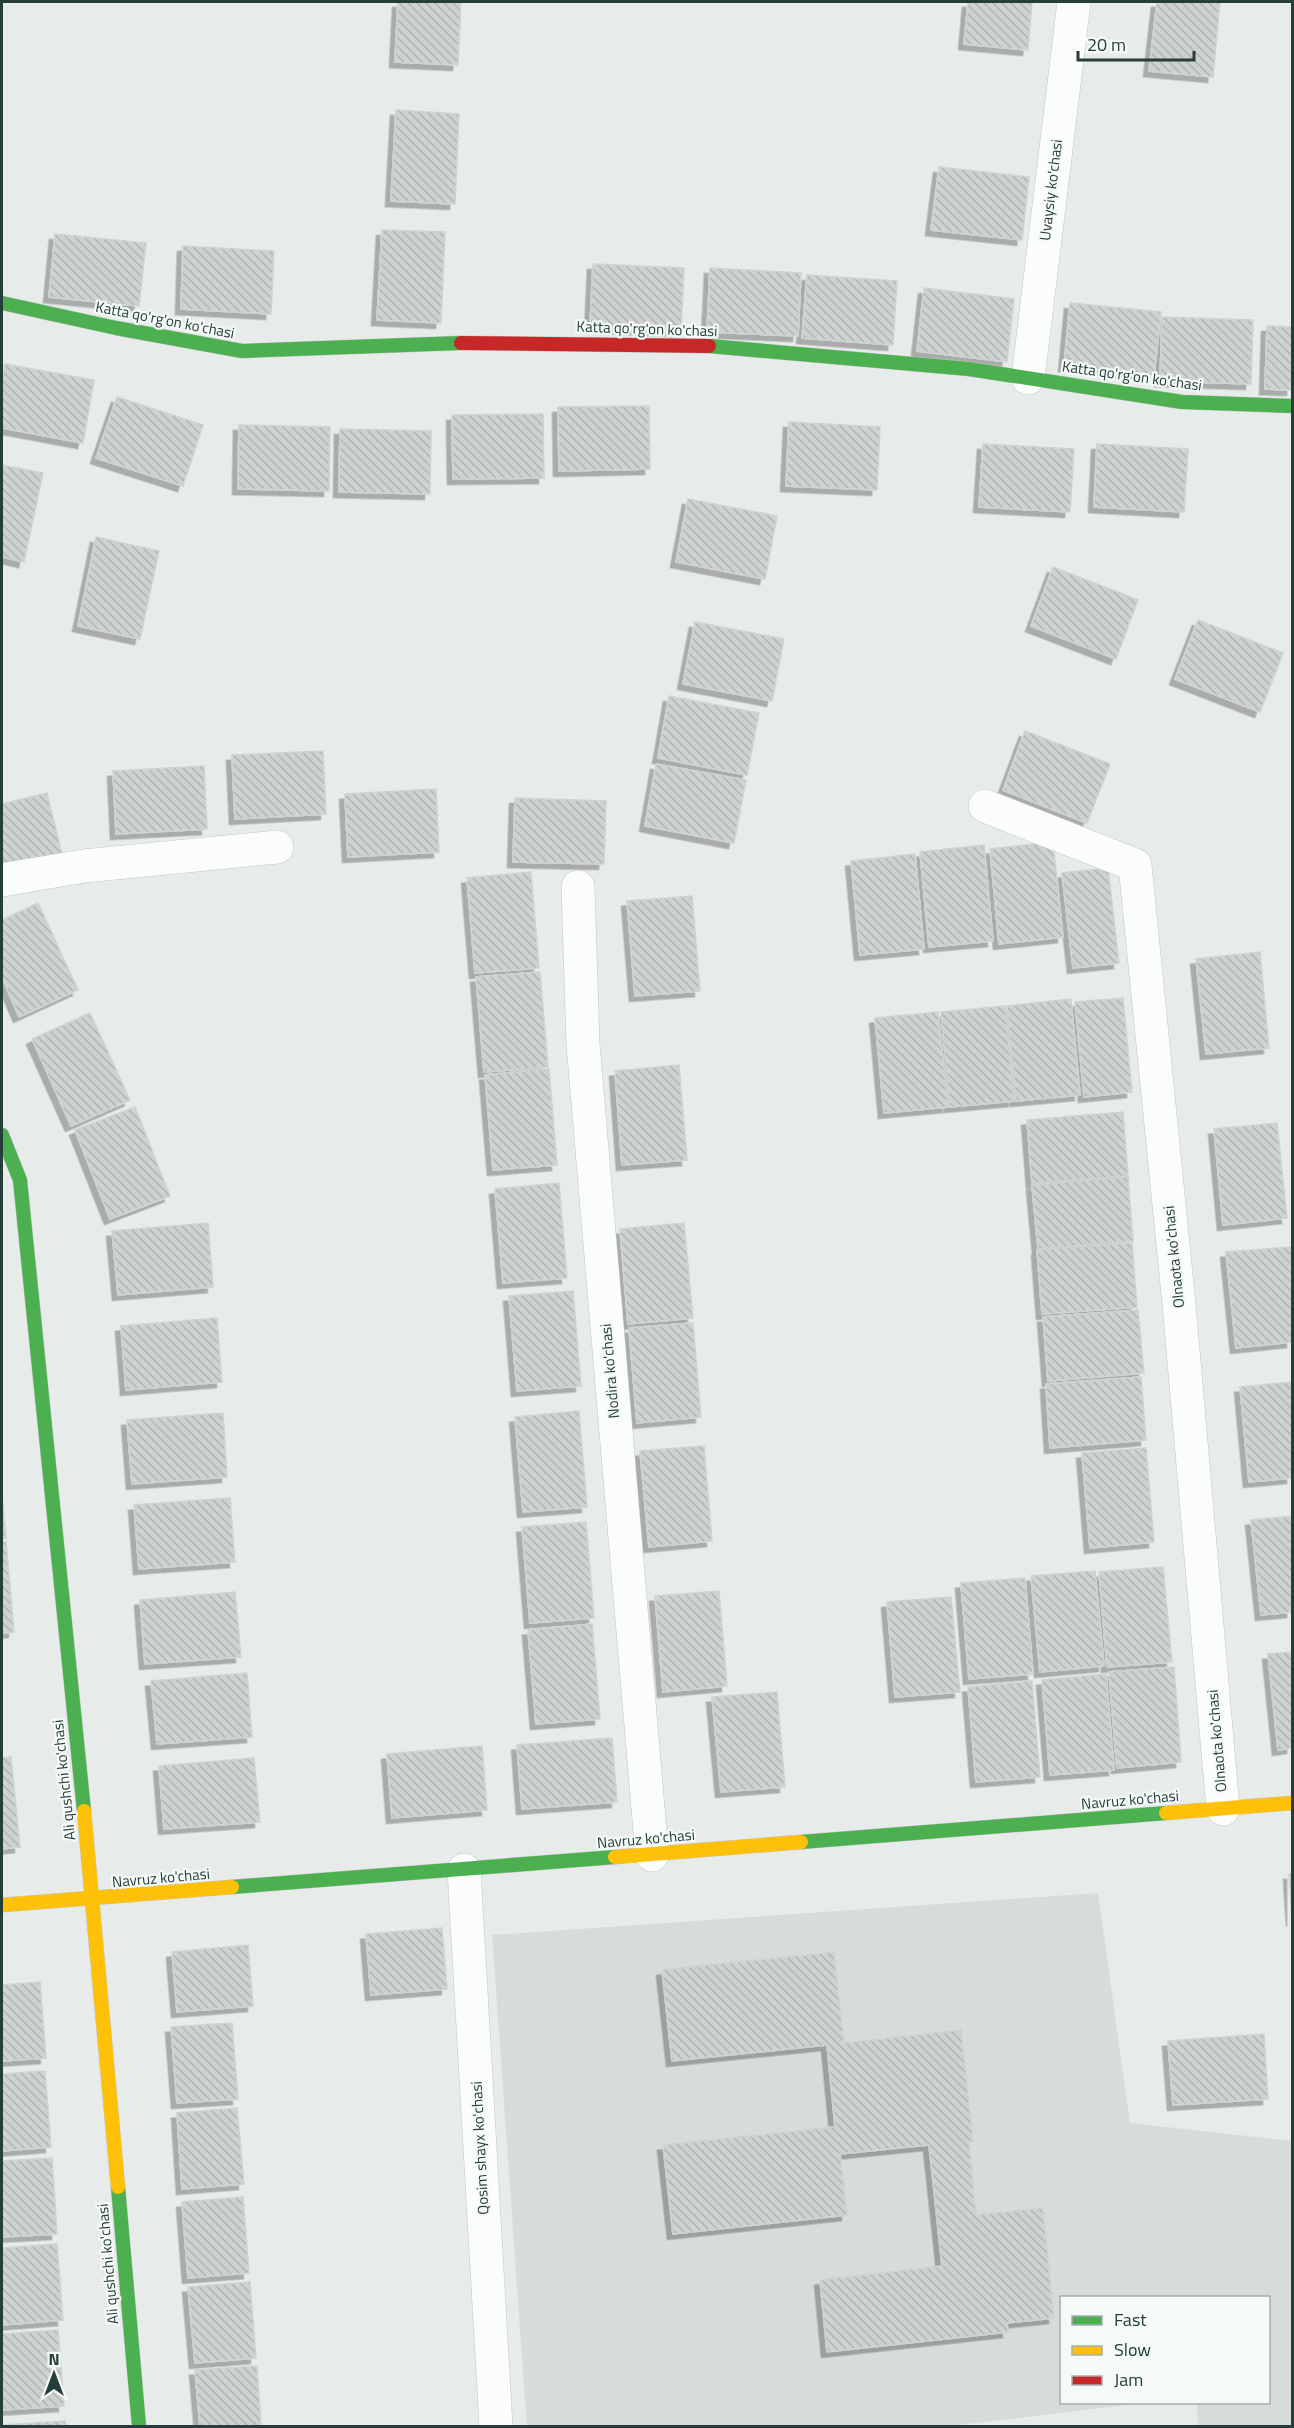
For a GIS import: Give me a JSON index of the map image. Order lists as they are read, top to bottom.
{
  "streets": {
    "street": [
      "Uvaysiy ko'chasi",
      "Katta qo'rg'on ko'chasi",
      "Olnaota ko'chasi",
      "Nodira ko'chasi",
      "Ali qushchi ko'chasi",
      "Navruz ko'chasi",
      "Qosim shayx ko'chasi"
    ]
  },
  "crossings": [
    ["Uvaysiy ko'chasi", "Katta qo'rg'on ko'chasi"],
    ["Olnaota ko'chasi", "Navruz ko'chasi"],
    ["Nodira ko'chasi", "Navruz ko'chasi"],
    ["Ali qushchi ko'chasi", "Navruz ko'chasi"],
    ["Navruz ko'chasi", "Qosim shayx ko'chasi"]
  ],
  "legend": ["Fast", "Slow", "Jam"],
  "scale_bar": "20 m",
  "north": "top"
}
